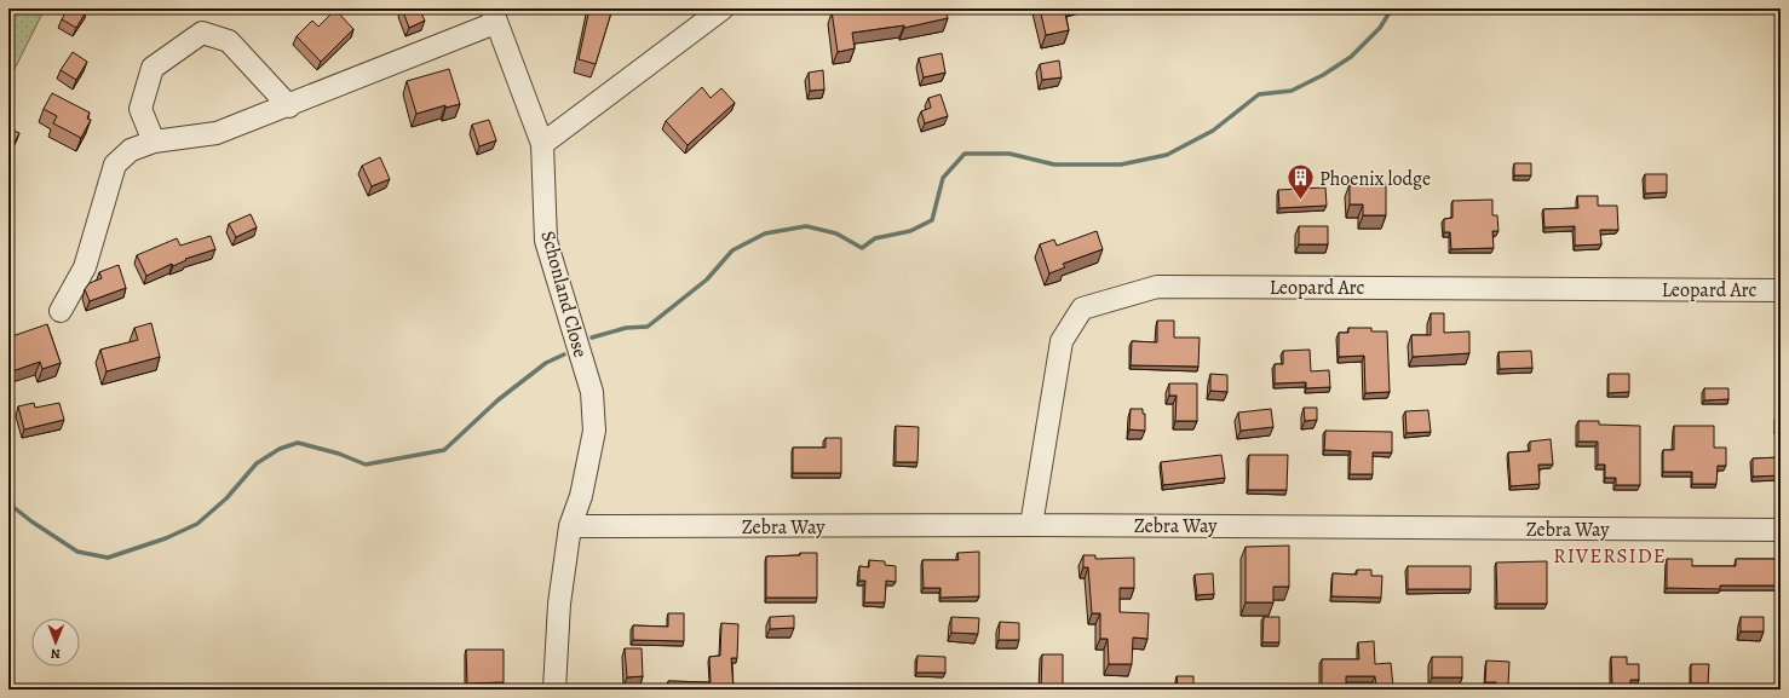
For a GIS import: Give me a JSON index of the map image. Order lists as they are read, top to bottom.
{
  "streets": {
    "street": ["Leopard Arc", "Schonland Close", "Zebra Way"]
  },
  "crossings": [
    ["Leopard Arc", "Zebra Way"],
    ["Schonland Close", "Zebra Way"]
  ],
  "districts": ["RIVERSIDE"],
  "places": {
    "building": ["Phoenix lodge"]
  },
  "north": "bottom"
}
